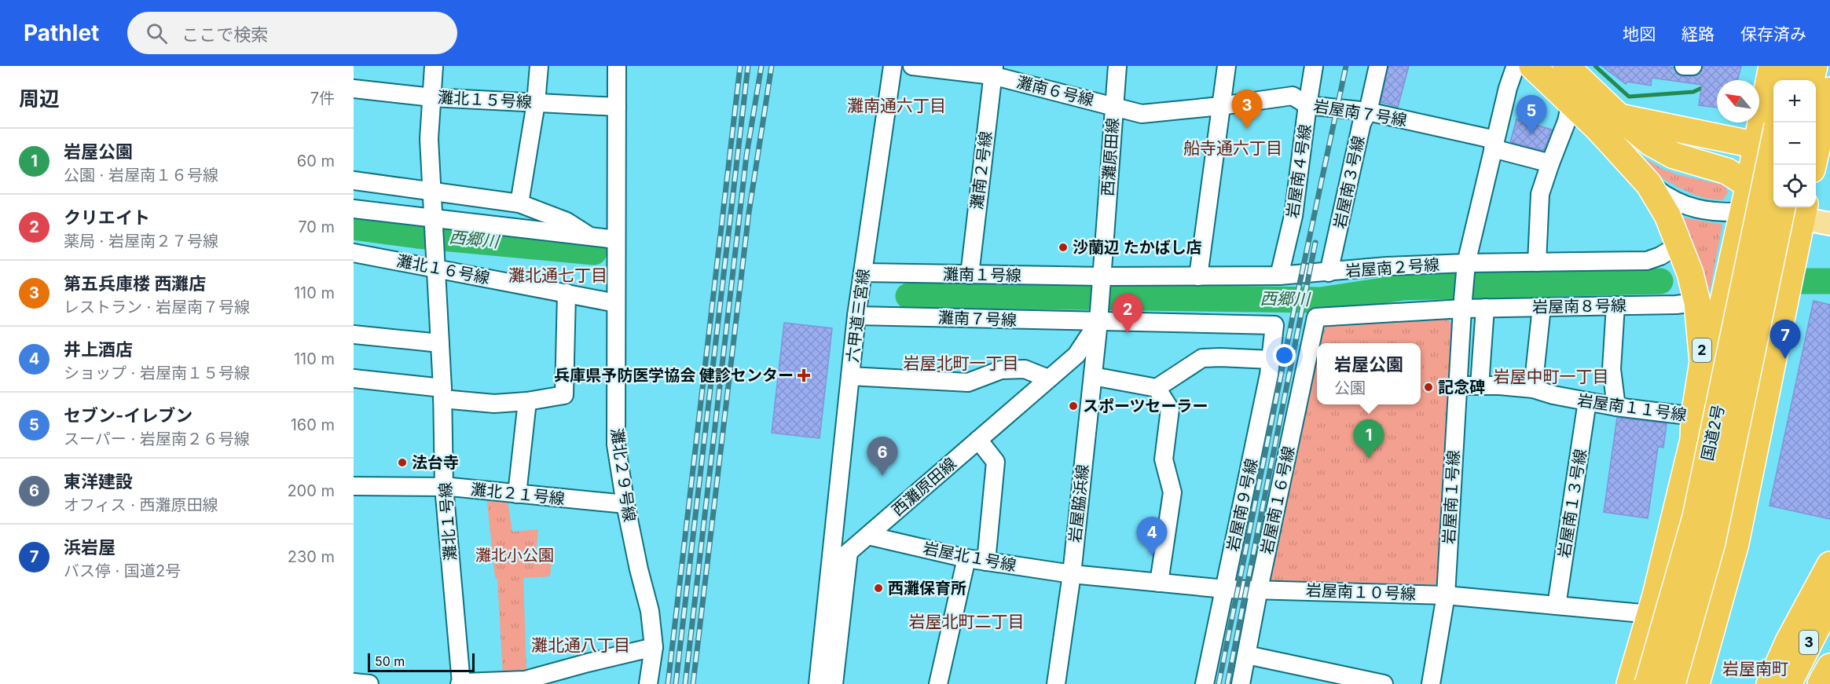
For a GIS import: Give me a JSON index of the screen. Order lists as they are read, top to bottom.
{
  "streets": {
    "highway": ["2", "国道2号", "3"],
    "street": [
      "灘南６号線",
      "灘北１５号線",
      "岩屋南７号線",
      "西灘原田線",
      "灘南２号線",
      "岩屋南４号線",
      "岩屋南３号線",
      "岩屋南２号線",
      "灘北１６号線",
      "灘南１号線",
      "岩屋南８号線",
      "六甲道三宮線",
      "灘南７号線",
      "岩屋南１１号線",
      "灘北２９号線",
      "灘北２１号線",
      "岩屋南１号線",
      "岩屋南１６号線",
      "岩屋脇浜線",
      "岩屋南１３号線",
      "岩屋南９号線",
      "灘北１号線",
      "岩屋北１号線",
      "岩屋南１０号線"
    ]
  },
  "crossings": [
    ["灘南６号線", "岩屋南７号線"],
    ["灘南６号線", "西灘原田線"],
    ["灘南６号線", "灘南２号線"],
    ["灘北１５号線", "灘北２９号線"],
    ["岩屋南７号線", "西灘原田線"],
    ["岩屋南７号線", "岩屋南４号線"],
    ["岩屋南７号線", "岩屋南３号線"],
    ["西灘原田線", "岩屋南２号線"],
    ["西灘原田線", "灘南１号線"],
    ["西灘原田線", "六甲道三宮線"],
    ["西灘原田線", "灘南７号線"],
    ["西灘原田線", "岩屋脇浜線"],
    ["西灘原田線", "岩屋北１号線"],
    ["灘南２号線", "灘南１号線"],
    ["岩屋南４号線", "岩屋南２号線"],
    ["岩屋南３号線", "岩屋南２号線"],
    ["岩屋南２号線", "灘南１号線"],
    ["岩屋南２号線", "国道2号"],
    ["岩屋南２号線", "岩屋南１号線"],
    ["灘北１６号線", "灘北２９号線"],
    ["灘北１６号線", "灘北１号線"],
    ["灘南１号線", "六甲道三宮線"],
    ["岩屋南８号線", "国道2号"],
    ["岩屋南８号線", "岩屋南１号線"],
    ["岩屋南８号線", "岩屋南１６号線"],
    ["六甲道三宮線", "灘南７号線"],
    ["灘南７号線", "岩屋脇浜線"],
    ["灘南７号線", "岩屋南９号線"],
    ["岩屋南１１号線", "国道2号"],
    ["岩屋南１１号線", "岩屋南１号線"],
    ["岩屋南１１号線", "岩屋南１３号線"],
    ["国道2号", "岩屋南１０号線"],
    ["灘北２９号線", "灘北２１号線"],
    ["灘北２１号線", "灘北１号線"],
    ["岩屋南１号線", "岩屋南１０号線"],
    ["岩屋南１６号線", "岩屋南１０号線"],
    ["岩屋脇浜線", "岩屋北１号線"],
    ["岩屋脇浜線", "岩屋南１０号線"],
    ["岩屋南１３号線", "岩屋南１０号線"],
    ["岩屋南９号線", "岩屋南１０号線"],
    ["岩屋北１号線", "岩屋南１０号線"]
  ],
  "districts": [
    "灘南通六丁目",
    "船寺通六丁目",
    "灘北通七丁目",
    "岩屋北町一丁目",
    "岩屋中町一丁目",
    "岩屋北町二丁目",
    "灘北通八丁目",
    "岩屋南町"
  ],
  "water": ["西郷川"],
  "parks": ["灘北小公園"],
  "places": {
    "other": [
      "沙蘭辺 たかばし店",
      "記念碑",
      "スポーツセーラー",
      "法台寺",
      "西灘保育所"
    ],
    "health": ["兵庫県予防医学協会 健診センター"]
  },
  "scale_bar": "50 m",
  "north": "top left",
  "page": {
    "header": "Pathlet",
    "search": "ここで検索",
    "nav": ["地図", "経路", "保存済み"],
    "heading": ["周辺", "7件"],
    "map_buttons": ["+", "−"],
    "pins": [
      "3",
      "5",
      "2",
      "7",
      "1",
      "6",
      "4"
    ],
    "list": [
      {
        "mark": "1",
        "name": "岩屋公園",
        "note": "公園 · 岩屋南１６号線",
        "value": "60 m"
      },
      {
        "mark": "2",
        "name": "クリエイト",
        "note": "薬局 · 岩屋南２７号線",
        "value": "70 m"
      },
      {
        "mark": "3",
        "name": "第五兵庫楼 西灘店",
        "note": "レストラン · 岩屋南７号線",
        "value": "110 m"
      },
      {
        "mark": "4",
        "name": "井上酒店",
        "note": "ショップ · 岩屋南１５号線",
        "value": "110 m"
      },
      {
        "mark": "5",
        "name": "セブン-イレブン",
        "note": "スーパー · 岩屋南２６号線",
        "value": "160 m"
      },
      {
        "mark": "6",
        "name": "東洋建設",
        "note": "オフィス · 西灘原田線",
        "value": "200 m"
      },
      {
        "mark": "7",
        "name": "浜岩屋",
        "note": "バス停 · 国道2号",
        "value": "230 m"
      }
    ],
    "popup": ["岩屋公園", "公園"],
    "scale": "50 m"
  }
}
